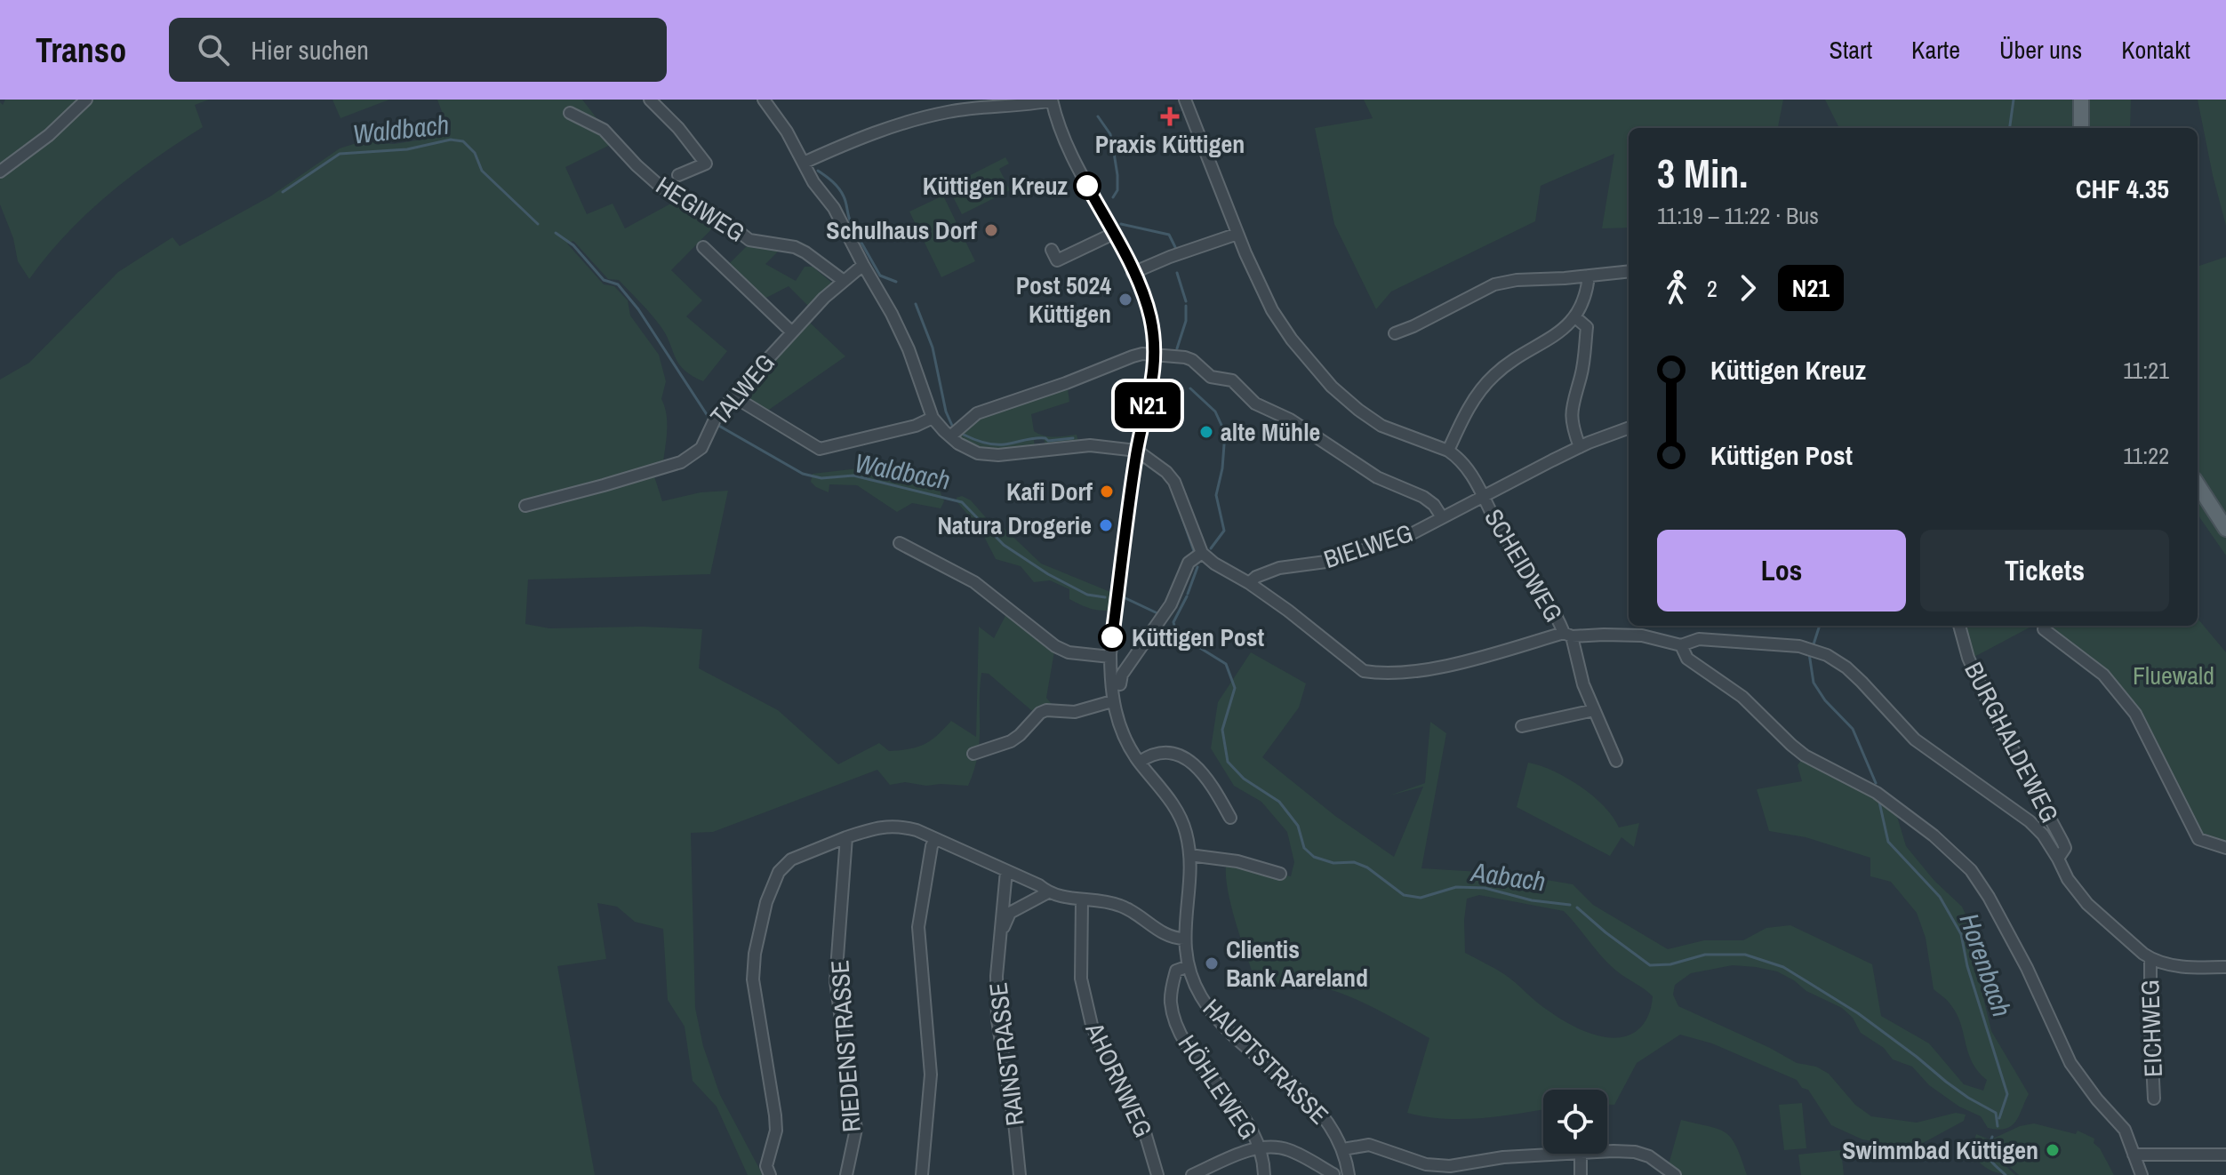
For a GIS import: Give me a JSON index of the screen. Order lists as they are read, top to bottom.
{
  "streets": {
    "street": [
      "HEGIWEG",
      "TALWEG",
      "BIELWEG",
      "SCHEIDWEG",
      "BURGHALDEWEG",
      "EICHWEG",
      "RIEDENSTRASSE",
      "RAINSTRASSE",
      "HAUPTSTRASSE",
      "AHORNWEG",
      "HÖHLEWEG"
    ]
  },
  "crossings": [
    ["HEGIWEG", "TALWEG"],
    ["BIELWEG", "SCHEIDWEG"],
    ["HAUPTSTRASSE", "HÖHLEWEG"]
  ],
  "water": ["Waldbach", "Aabach", "Horenbach"],
  "parks": ["Fluewald"],
  "places": {
    "health": ["Praxis Küttigen"],
    "other": [
      "Küttigen Kreuz",
      "Schulhaus Dorf",
      "Post 5024 Küttigen",
      "alte Mühle",
      "Kafi Dorf",
      "Natura Drogerie",
      "Küttigen Post",
      "Clientis Bank Aareland",
      "Swimmbad Küttigen"
    ]
  },
  "lines": ["bus line N21"],
  "page": {
    "header": "Transo",
    "search": "Hier suchen",
    "nav": [
      "Start",
      "Karte",
      "Über uns",
      "Kontakt"
    ],
    "on_map": "N21",
    "heading": ["3 Min.", "11:19 – 11:22 · Bus", "CHF 4.35"],
    "legs": ["2", "N21"],
    "list": [
      {
        "name": "Küttigen Kreuz",
        "value": "11:21"
      },
      {
        "name": "Küttigen Post",
        "value": "11:22"
      }
    ],
    "buttons": ["Los", "Tickets"]
  }
}
